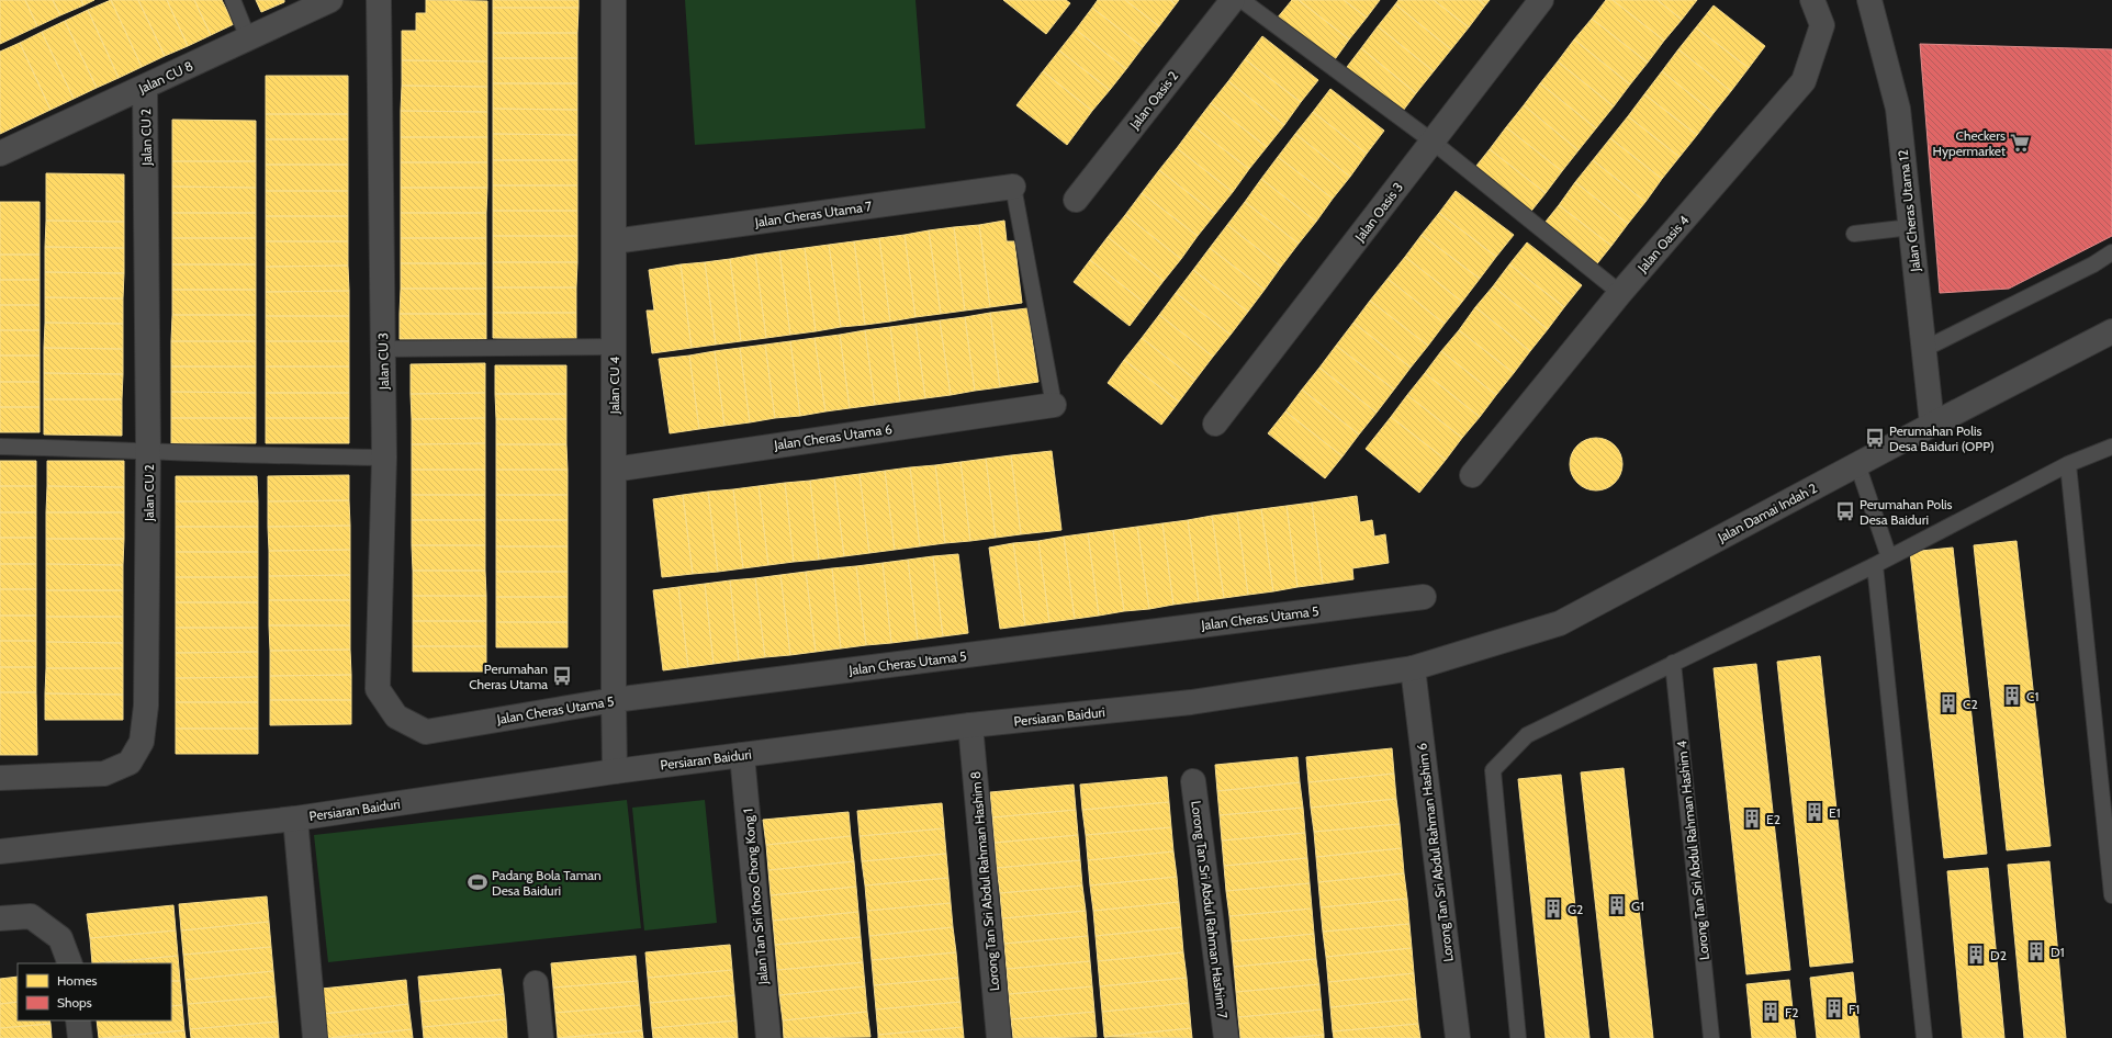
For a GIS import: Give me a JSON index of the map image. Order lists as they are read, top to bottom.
{
  "streets": {
    "street": [
      "Jalan CU 8",
      "Jalan Oasis 2",
      "Jalan CU 2",
      "Jalan Cheras Utama 12",
      "Jalan Oasis 3",
      "Jalan Cheras Utama 7",
      "Jalan Oasis 4",
      "Jalan CU 3",
      "Jalan CU 4",
      "Jalan Cheras Utama 6",
      "Jalan Damai Indah 2",
      "Jalan Cheras Utama 5",
      "Persiaran Baiduri",
      "Lorong Tan Sri Abdul Rahman Hashim 6",
      "Lorong Tan Sri Abdul Rahman Hashim 8",
      "Jalan Tan Sri Khoo Chong Kong 1",
      "Lorong Tan Sri Abdul Rahman Hashim 7"
    ],
    "lane": ["Lorong Tan Sri Abdul Rahman Hashim 4"]
  },
  "crossings": [
    ["Jalan CU 8", "Jalan CU 2"],
    ["Jalan Cheras Utama 12", "Jalan Damai Indah 2"],
    ["Jalan Cheras Utama 7", "Jalan CU 4"],
    ["Jalan CU 3", "Jalan Cheras Utama 5"],
    ["Jalan CU 4", "Jalan Cheras Utama 6"],
    ["Jalan CU 4", "Jalan Cheras Utama 5"],
    ["Jalan CU 4", "Persiaran Baiduri"],
    ["Jalan Damai Indah 2", "Persiaran Baiduri"],
    ["Jalan Damai Indah 2", "Lorong Tan Sri Abdul Rahman Hashim 6"],
    ["Persiaran Baiduri", "Lorong Tan Sri Abdul Rahman Hashim 6"],
    ["Persiaran Baiduri", "Lorong Tan Sri Abdul Rahman Hashim 8"],
    ["Persiaran Baiduri", "Jalan Tan Sri Khoo Chong Kong 1"]
  ],
  "places": {
    "supermarket": ["Checkers Hypermarket"],
    "bus stop": ["Perumahan Polis Desa Baiduri (OPP)", "Perumahan Polis Desa Baiduri", "Perumahan Cheras Utama"],
    "building": [
      "C1",
      "C2",
      "E1",
      "E2",
      "G1",
      "G2",
      "D1",
      "D2",
      "F1",
      "F2"
    ],
    "sports": ["Padang Bola Taman Desa Baiduri"]
  },
  "legend": ["Homes", "Shops"]
}
